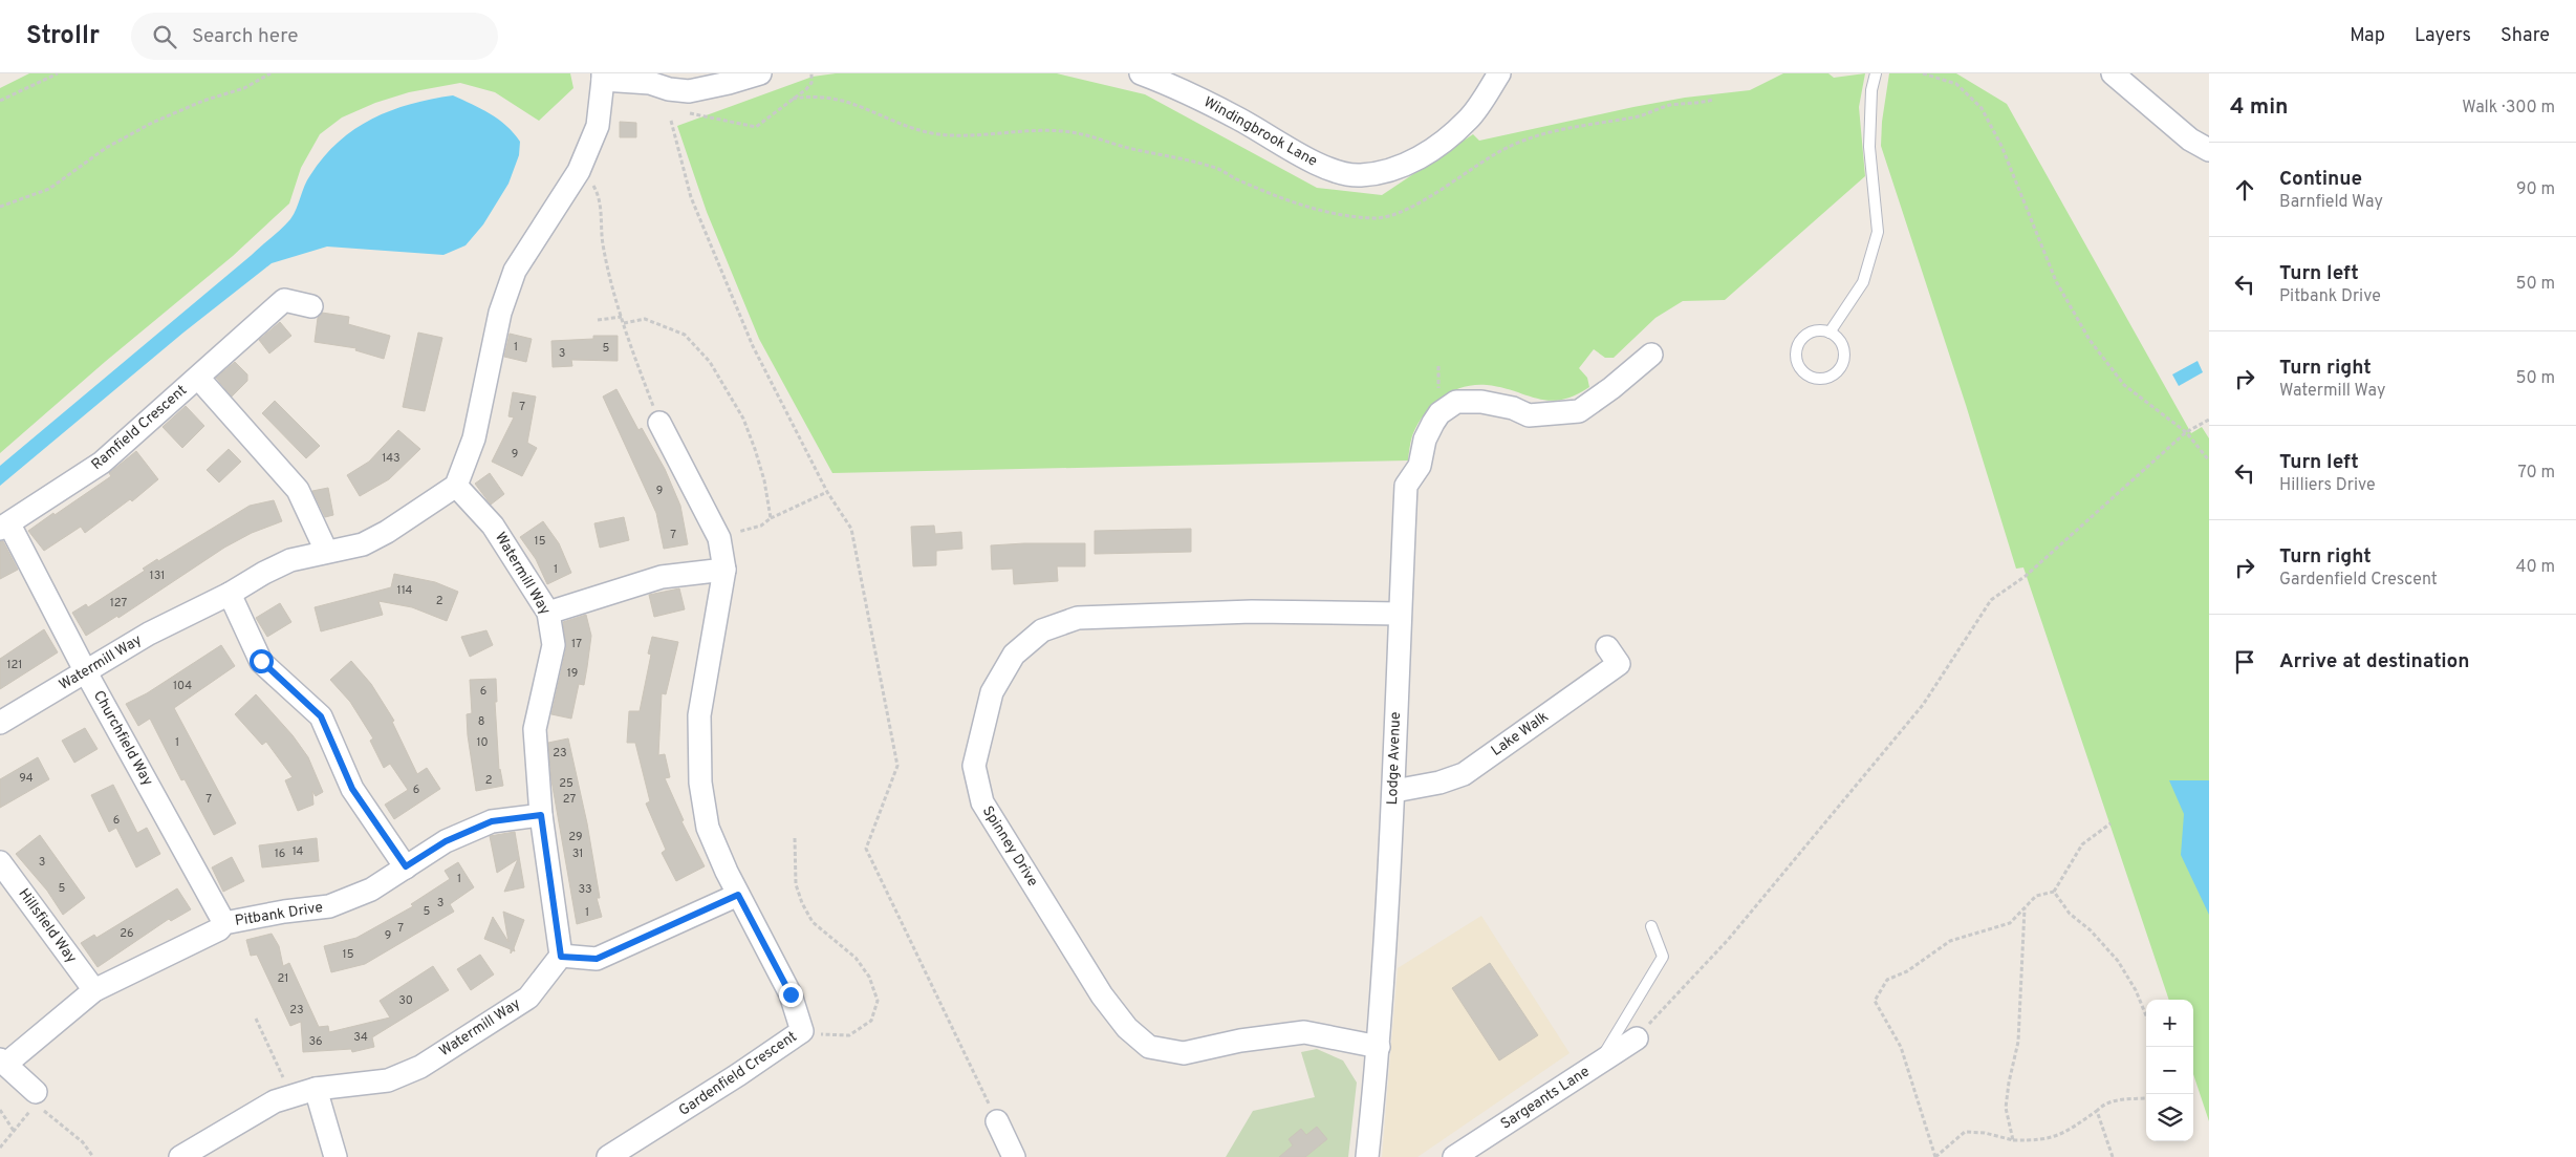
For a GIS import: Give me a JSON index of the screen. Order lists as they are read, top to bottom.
{
  "streets": {
    "street": [
      "Windingbrook Lane",
      "Ramfield Crescent",
      "Watermill Way",
      "Lake Walk",
      "Churchfield Way",
      "Lodge Avenue",
      "Spinney Drive",
      "Pitbank Drive",
      "Hillsfield Way",
      "Gardenfield Crescent",
      "Sargeants Lane"
    ]
  },
  "crossings": [
    ["Ramfield Crescent", "Watermill Way"],
    ["Ramfield Crescent", "Churchfield Way"],
    ["Watermill Way", "Churchfield Way"],
    ["Watermill Way", "Pitbank Drive"],
    ["Lake Walk", "Lodge Avenue"],
    ["Churchfield Way", "Pitbank Drive"],
    ["Lodge Avenue", "Spinney Drive"],
    ["Pitbank Drive", "Hillsfield Way"]
  ],
  "house_numbers": [
    "1",
    "5",
    "3",
    "7",
    "9",
    "143",
    "9",
    "7",
    "15",
    "1",
    "131",
    "114",
    "2",
    "127",
    "17",
    "121",
    "19",
    "104",
    "6",
    "8",
    "1",
    "10",
    "23",
    "94",
    "2",
    "25",
    "6",
    "7",
    "27",
    "6",
    "29",
    "14",
    "16",
    "31",
    "3",
    "1",
    "5",
    "33",
    "3",
    "5",
    "1",
    "7",
    "26",
    "9",
    "15",
    "21",
    "30",
    "23",
    "34",
    "36"
  ],
  "page": {
    "header": "Strollr",
    "search": "Search here",
    "nav": ["Map", "Layers", "Share"],
    "heading": ["4 min", "Walk · 300 m"],
    "list": [
      ["Continue", "Barnfield Way", "90 m"],
      ["Turn left", "Pitbank Drive", "50 m"],
      ["Turn right", "Watermill Way", "50 m"],
      ["Turn left", "Hilliers Drive", "70 m"],
      ["Turn right", "Gardenfield Crescent", "40 m"],
      "Arrive at destination"
    ],
    "map_buttons": ["+", "−"]
  }
}
